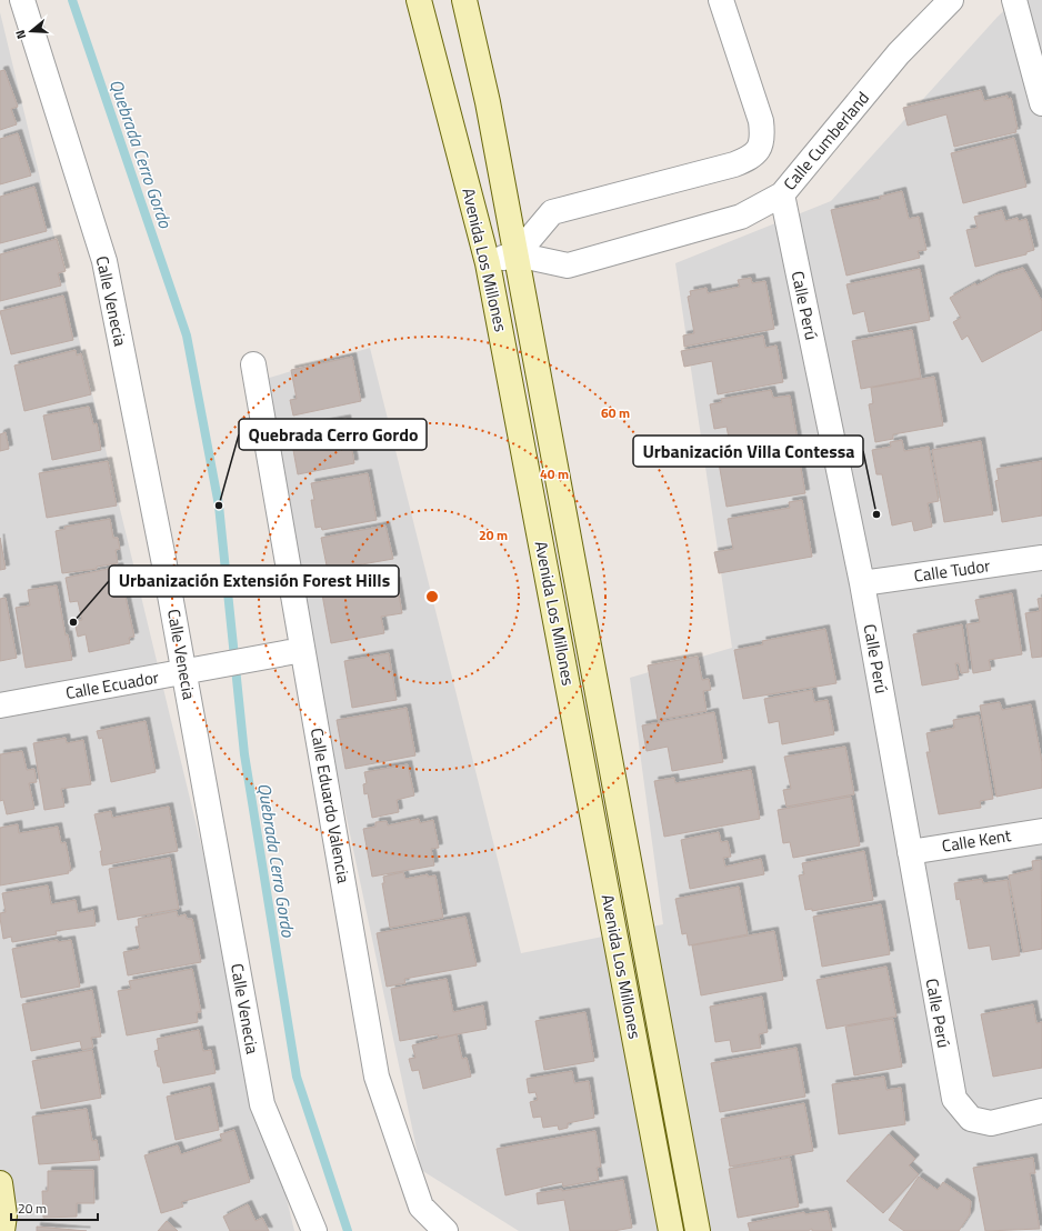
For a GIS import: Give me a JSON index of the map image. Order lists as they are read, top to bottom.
{
  "streets": {
    "street": [
      "Calle Cumberland",
      "Avenida Los Millones",
      "Calle Venecia",
      "Calle Perú",
      "Calle Tudor",
      "Calle Ecuador",
      "Calle Eduardo Valencia",
      "Calle Kent"
    ]
  },
  "crossings": [
    ["Calle Cumberland", "Avenida Los Millones"],
    ["Calle Cumberland", "Calle Perú"],
    ["Calle Venecia", "Calle Ecuador"],
    ["Calle Perú", "Calle Tudor"],
    ["Calle Perú", "Calle Kent"],
    ["Calle Ecuador", "Calle Eduardo Valencia"]
  ],
  "water": ["Quebrada Cerro Gordo"],
  "places": ["Quebrada Cerro Gordo", "Urbanización Villa Contessa", "Urbanización Extensión Forest Hills"],
  "scale_bar": "20 m",
  "north": "left",
  "rings": ["60 m", "40 m", "20 m"]
}
